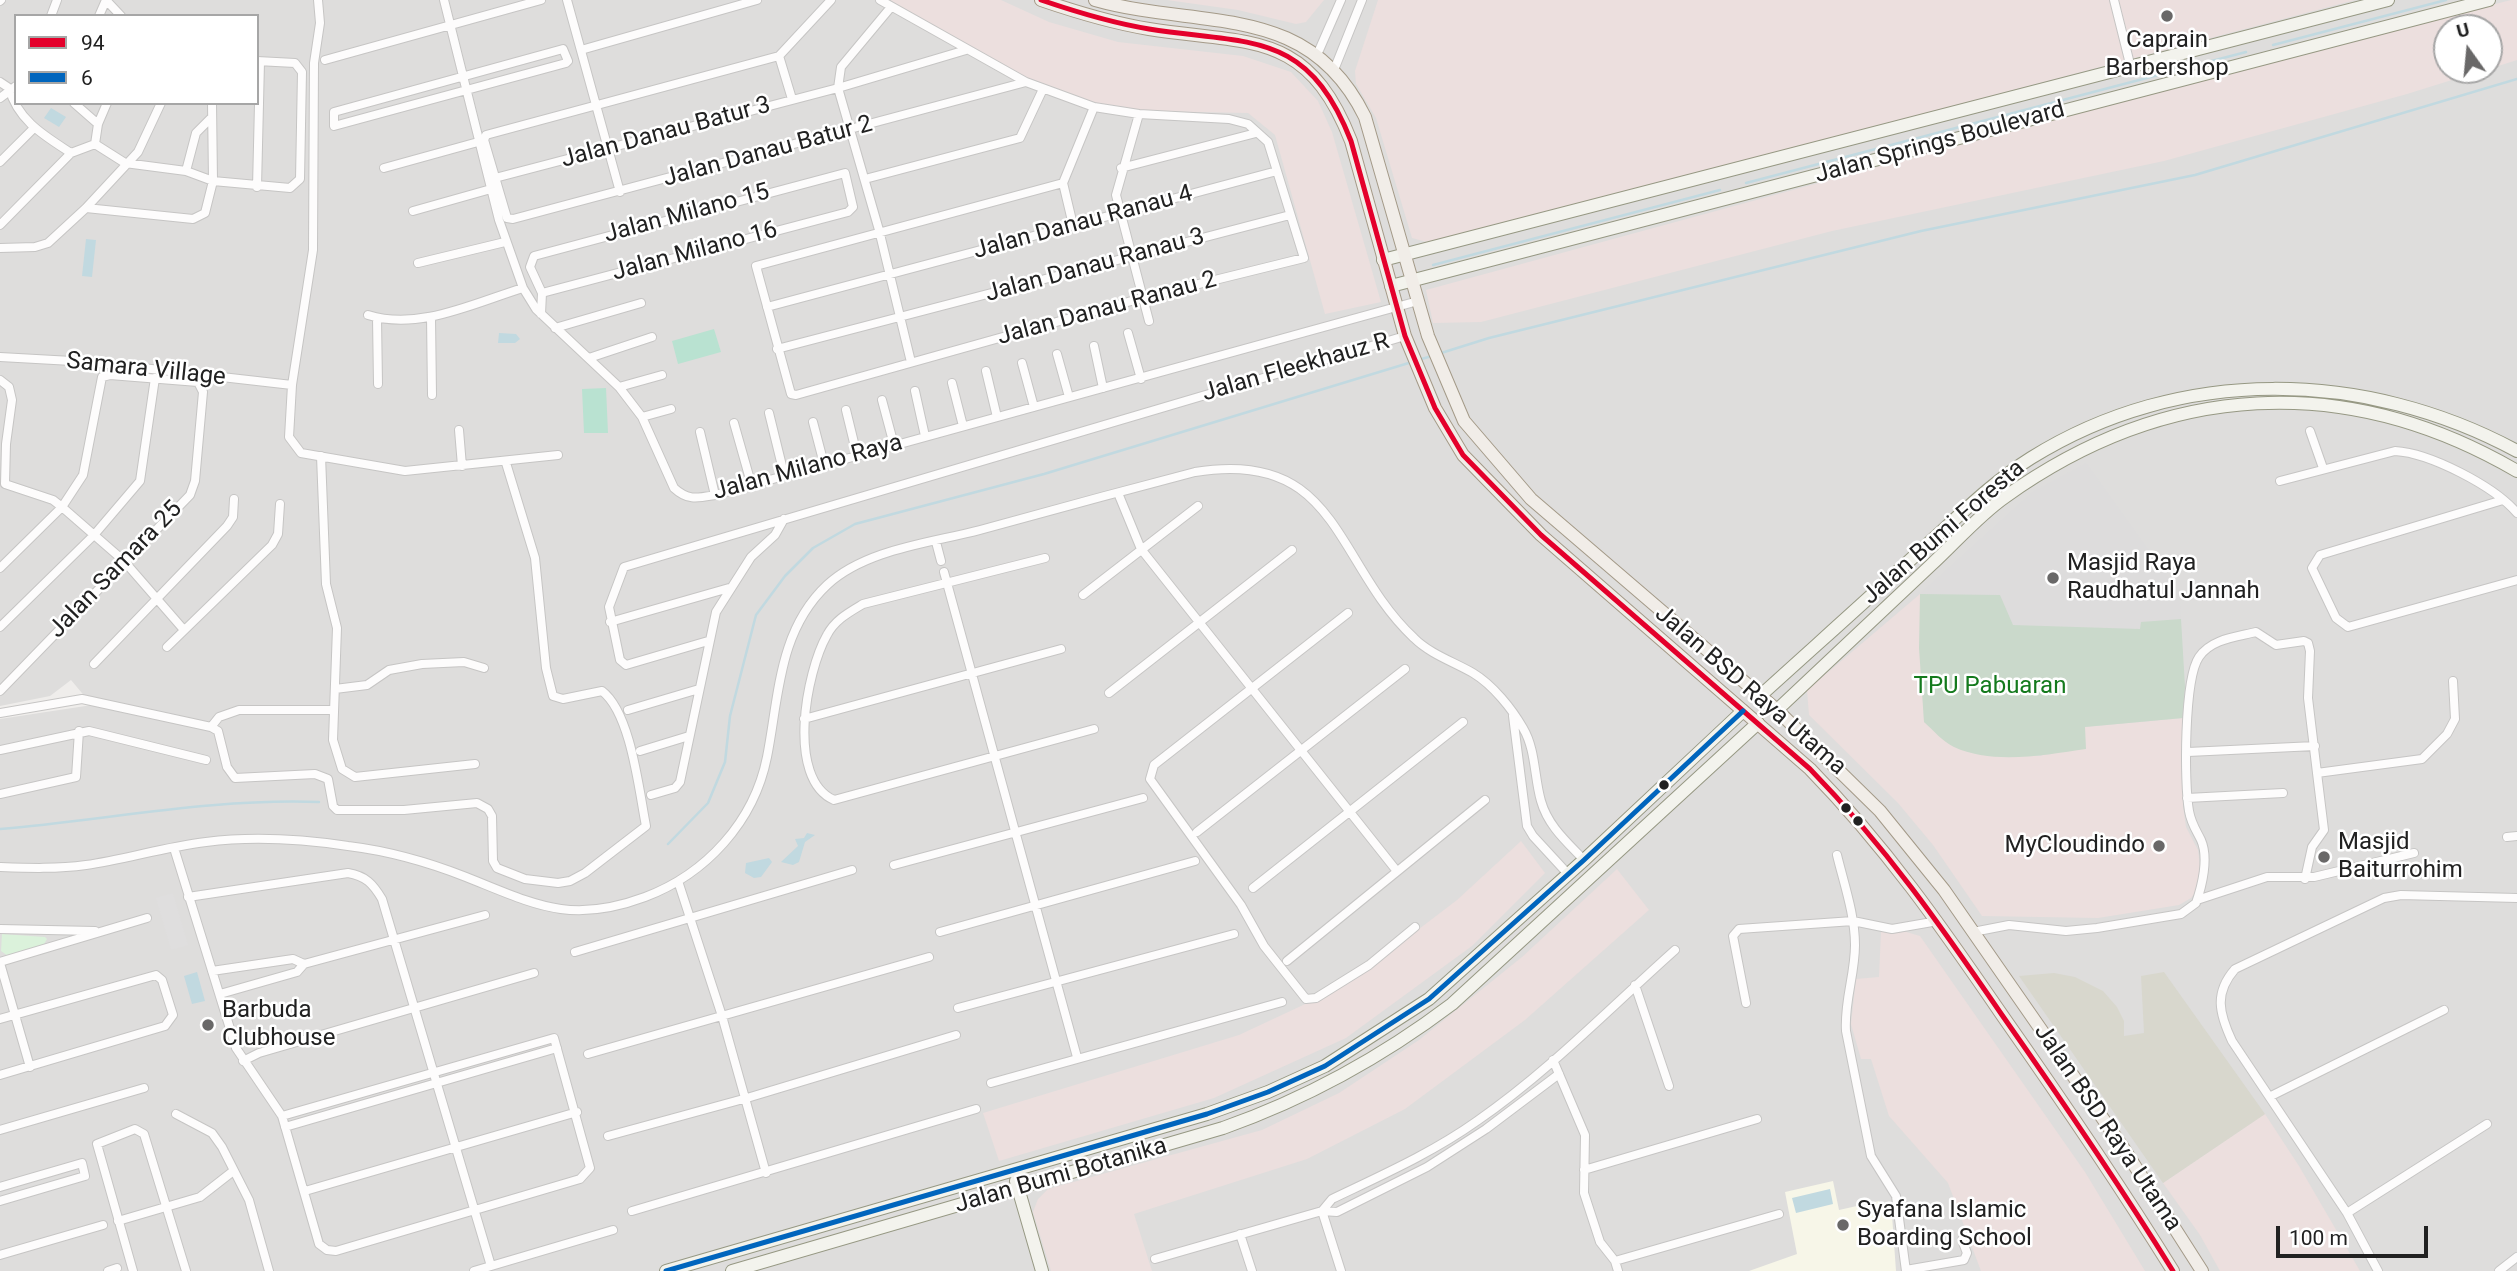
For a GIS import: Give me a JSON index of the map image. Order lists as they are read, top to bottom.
{
  "streets": {
    "main road": [
      "Jalan Springs Boulevard",
      "Jalan Bumi Foresta",
      "Jalan BSD Raya Utama",
      "Jalan Bumi Botanika"
    ],
    "street": [
      "Jalan Danau Batur 3",
      "Jalan Danau Batur 2",
      "Jalan Milano 15",
      "Jalan Danau Ranau 4",
      "Jalan Milano 16",
      "Jalan Danau Ranau 3",
      "Jalan Danau Ranau 2",
      "Jalan Fleekhauz R",
      "Samara Village",
      "Jalan Milano Raya",
      "Jalan Samara 25"
    ]
  },
  "crossings": [
    ["Jalan Danau Batur 3", "Jalan Danau Batur 2"],
    ["Jalan Springs Boulevard", "Jalan BSD Raya Utama"],
    ["Jalan Milano 15", "Jalan Milano 16"],
    ["Jalan Danau Ranau 3", "Jalan Danau Ranau 2"],
    ["Jalan Fleekhauz R", "Jalan BSD Raya Utama"],
    ["Jalan Milano Raya", "Jalan BSD Raya Utama"],
    ["Jalan Bumi Foresta", "Jalan BSD Raya Utama"],
    ["Jalan BSD Raya Utama", "Jalan Bumi Botanika"]
  ],
  "parks": ["TPU Pabuaran"],
  "places": [
    "Caprain Barbershop",
    "Masjid Raya Raudhatul Jannah",
    "MyCloudindo",
    "Masjid Baiturrohim",
    "Barbuda Clubhouse",
    "Syafana Islamic Boarding School"
  ],
  "lines": ["transit line 94", "transit line 6"],
  "legend": ["94", "6"],
  "scale_bar": "100 m",
  "north": "top"
}
